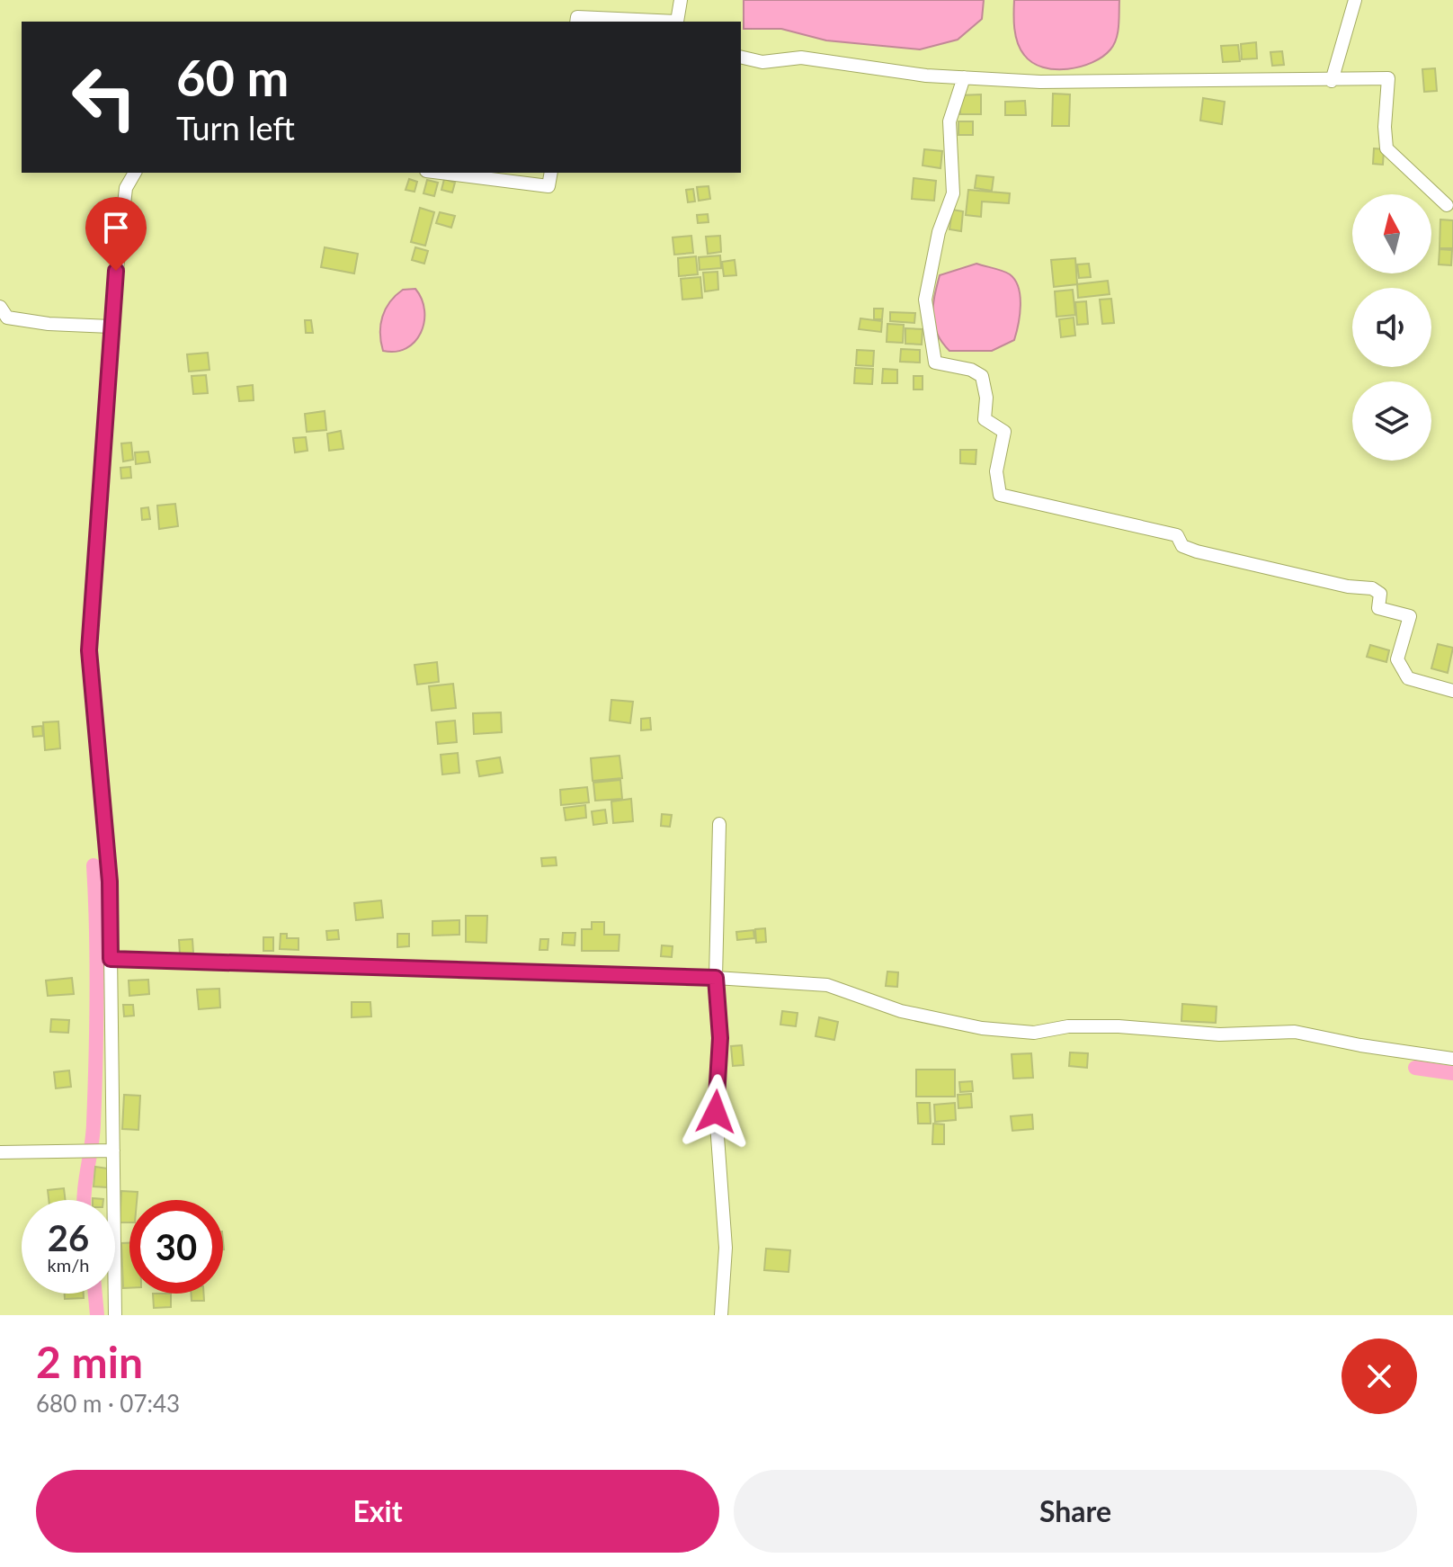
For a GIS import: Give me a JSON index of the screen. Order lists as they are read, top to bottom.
{
  "north": "top",
  "page": {
    "turn": ["60 m", "Turn left"],
    "speed": "26 km/h",
    "limit": "30",
    "heading": ["2 min", "680 m · 07:43"],
    "buttons": ["Exit", "Share"]
  }
}
